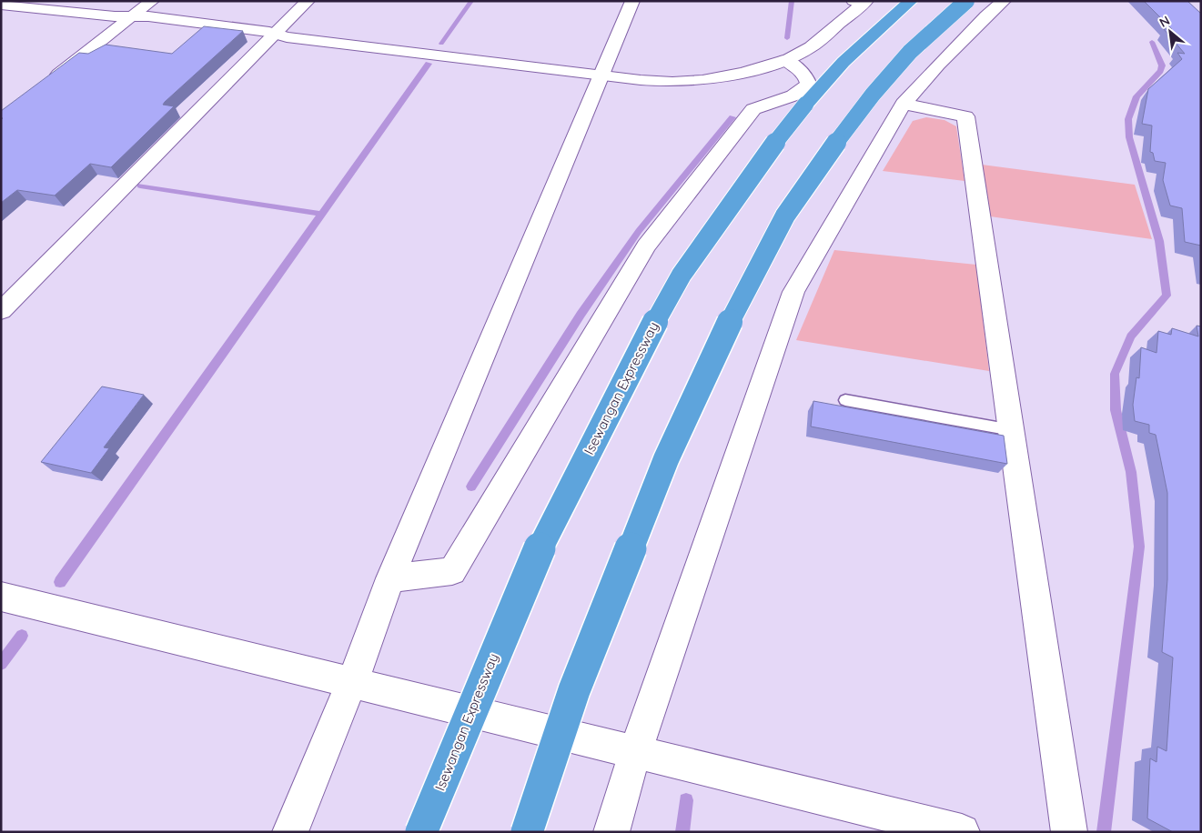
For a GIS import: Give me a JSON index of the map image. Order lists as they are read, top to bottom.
{
  "streets": {
    "highway": ["Isewangan Expressway"]
  },
  "north": "top left"
}
